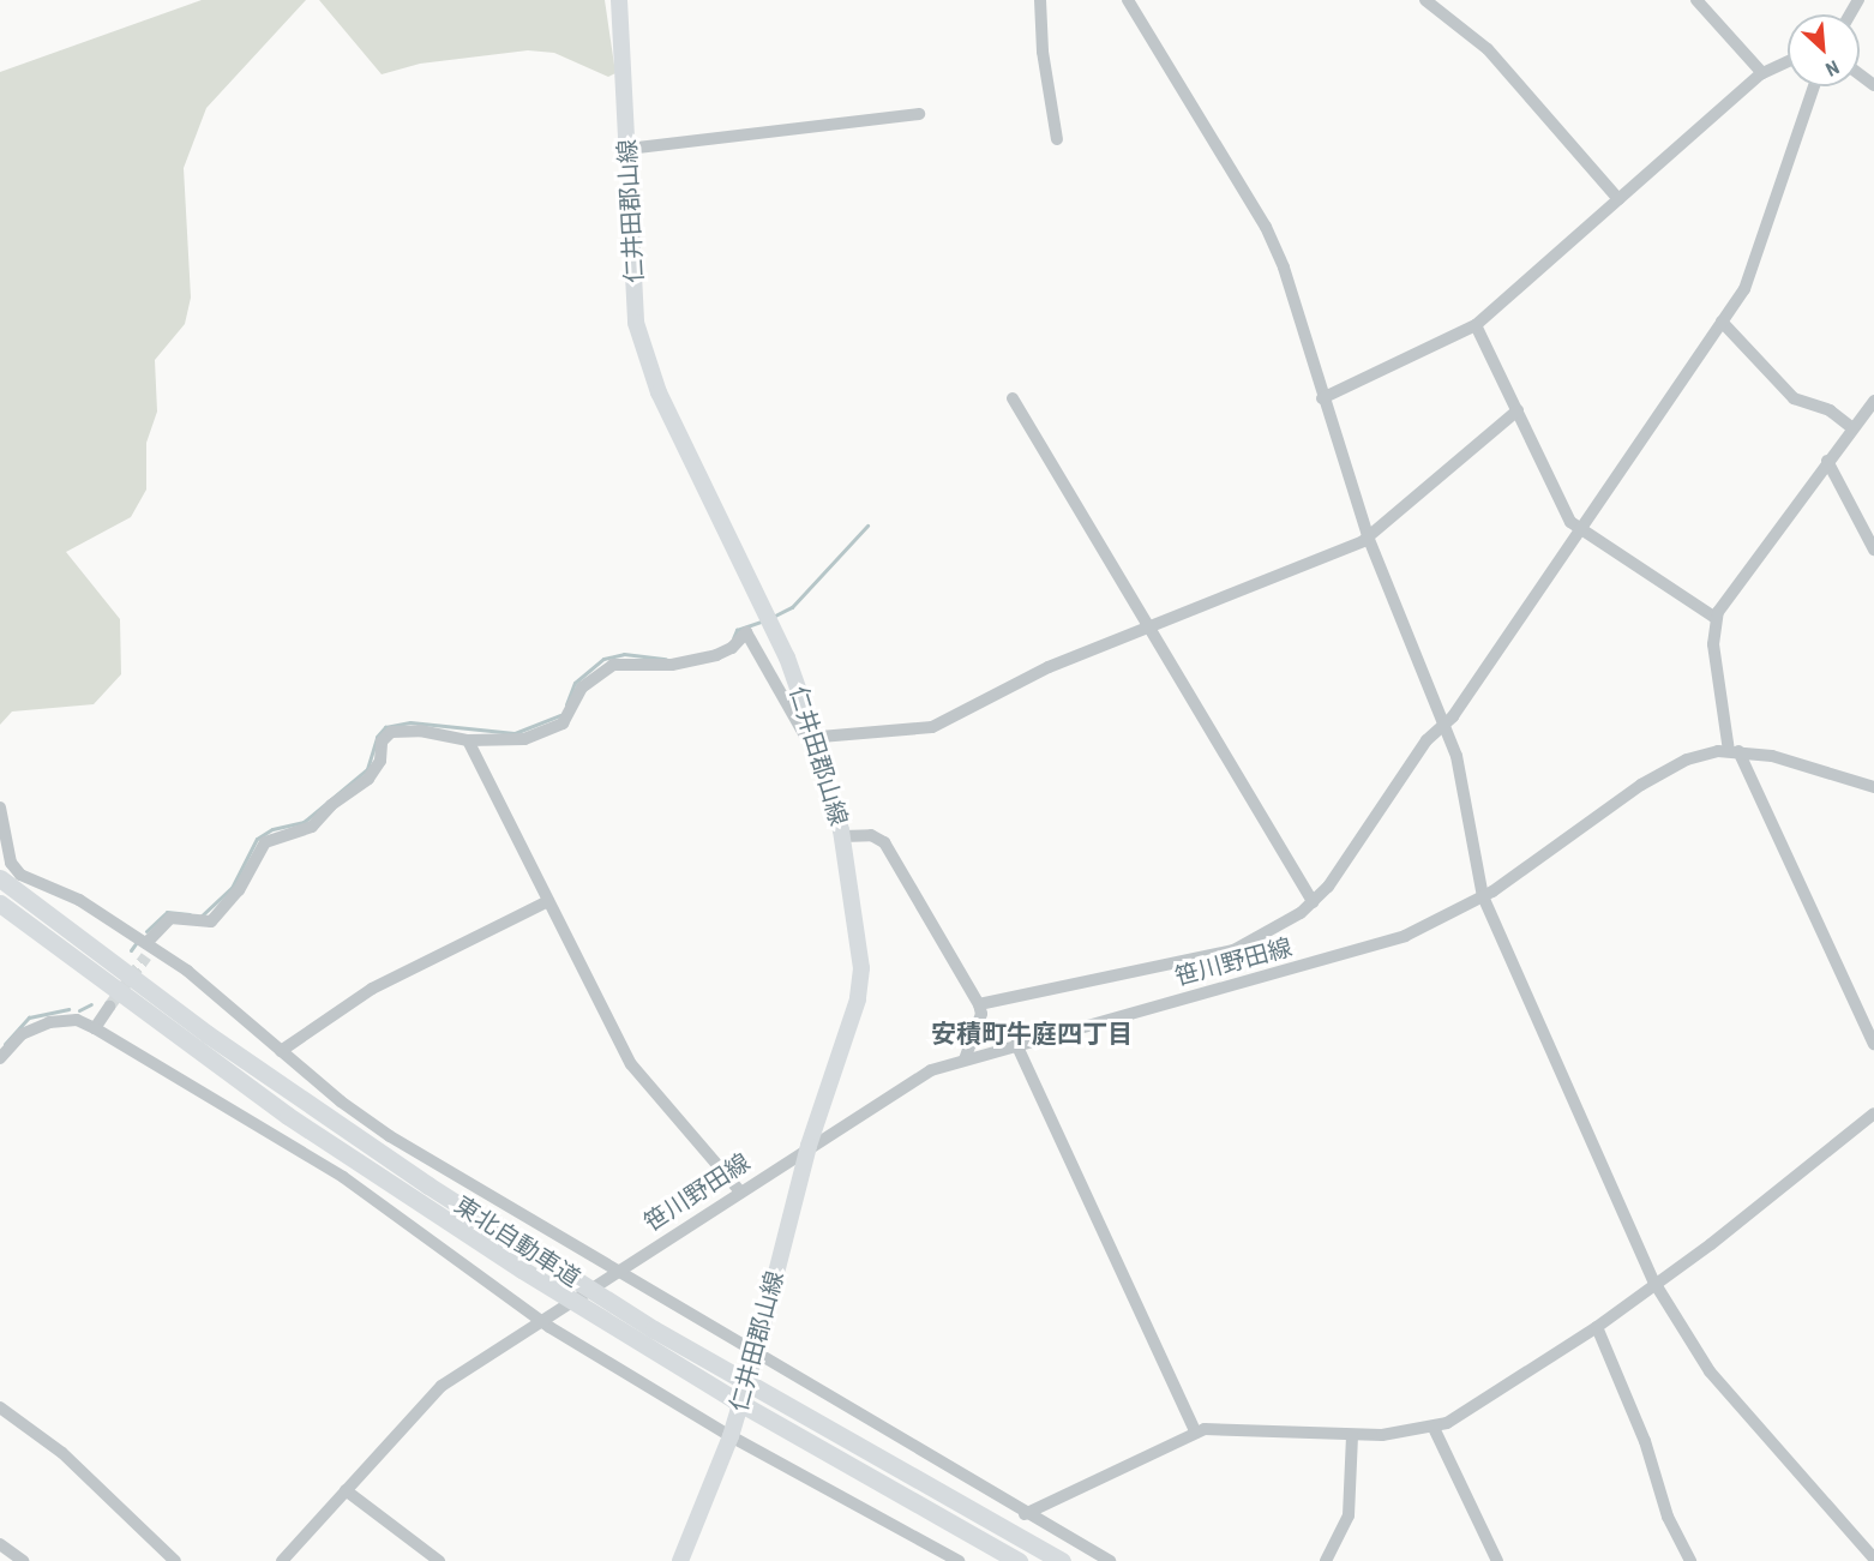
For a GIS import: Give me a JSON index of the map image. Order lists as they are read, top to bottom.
{
  "streets": {
    "highway": ["東北自動車道"],
    "main road": ["仁井田郡山線"],
    "street": ["笹川野田線"]
  },
  "crossings": [
    ["仁井田郡山線", "笹川野田線"]
  ],
  "districts": ["安積町牛庭四丁目"],
  "north": "bottom right"
}
